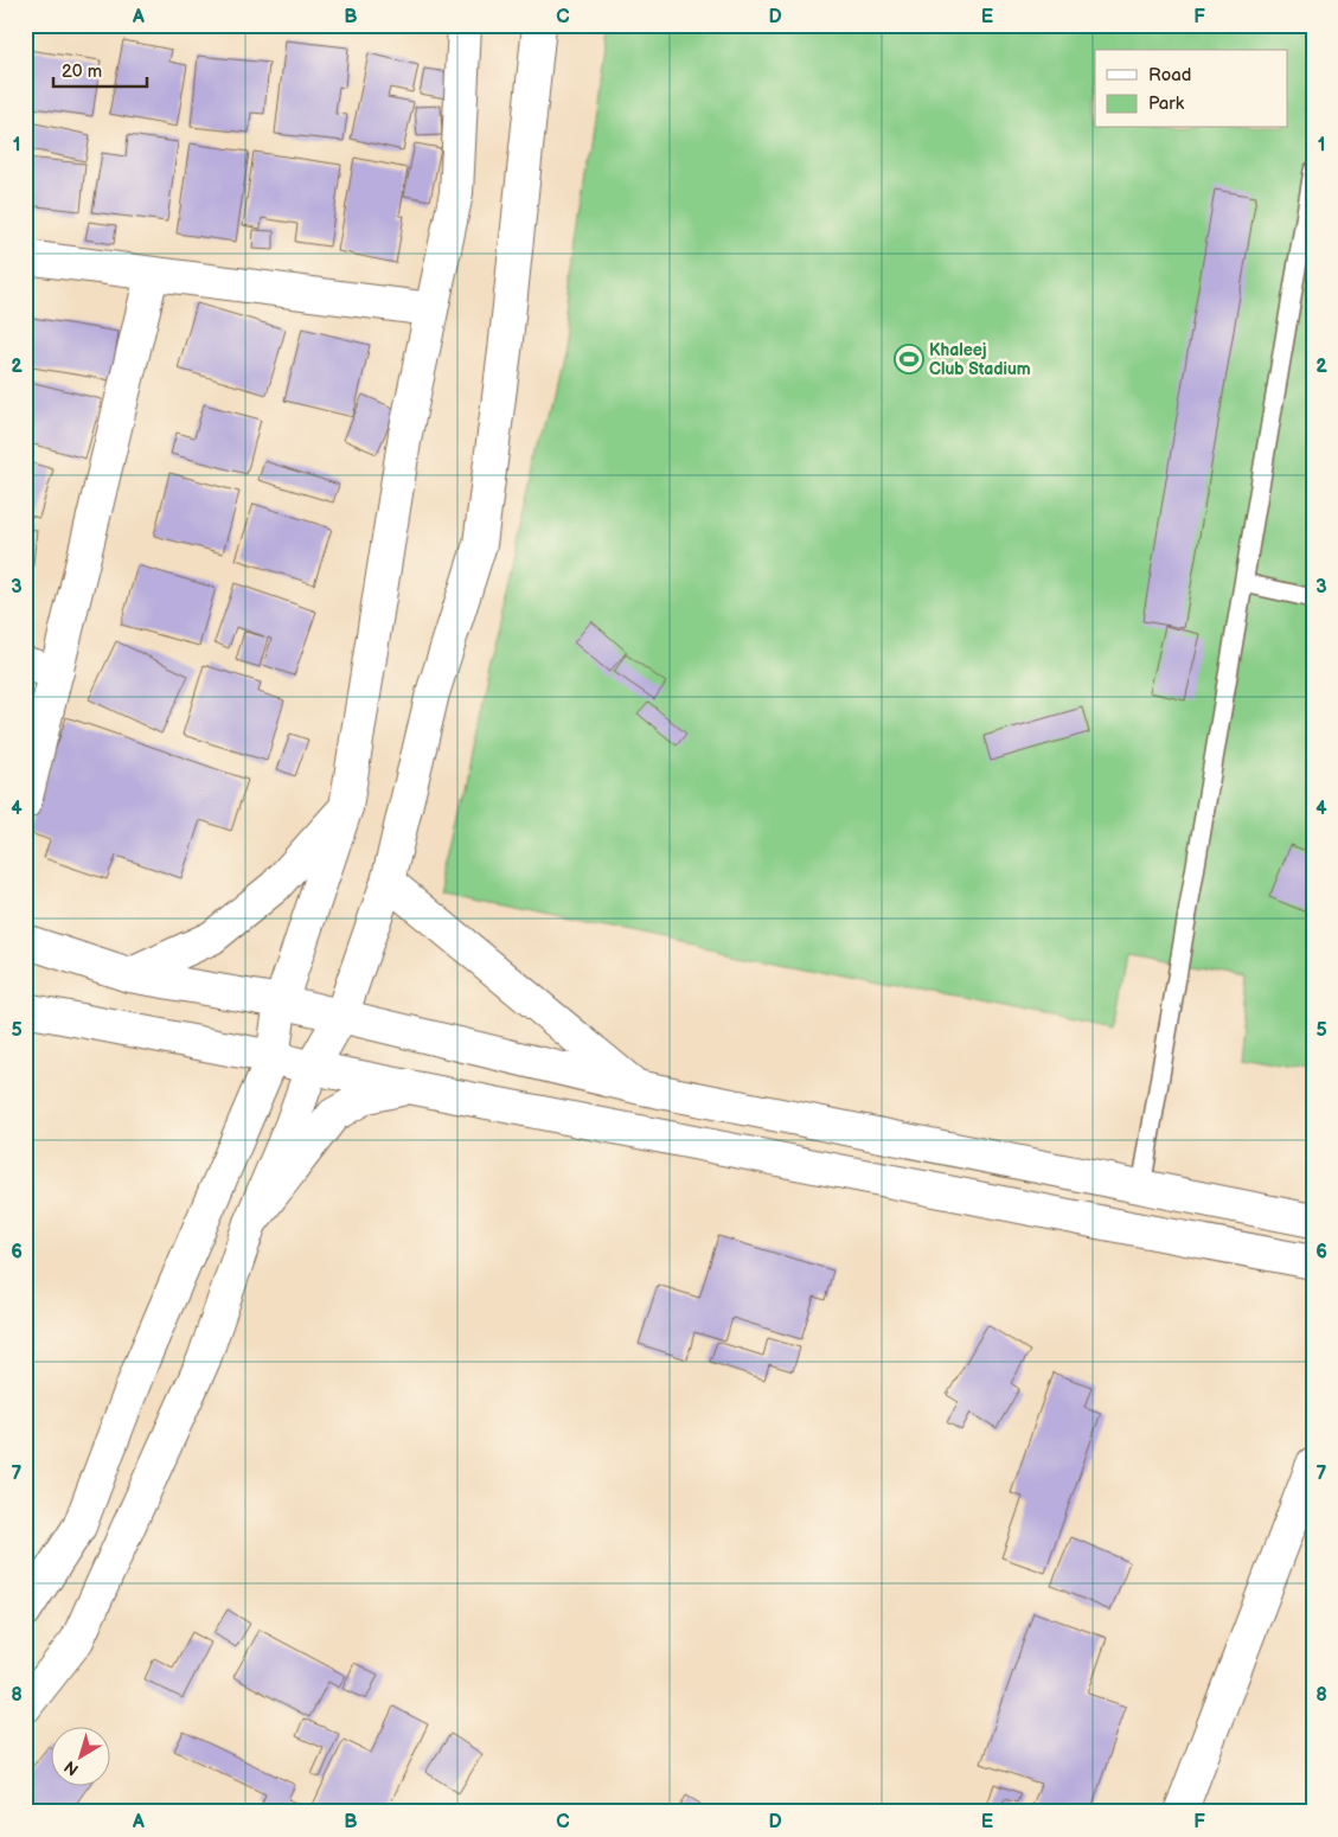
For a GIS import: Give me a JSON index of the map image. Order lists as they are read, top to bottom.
{
  "places": {
    "sports": ["Khaleej Club Stadium"]
  },
  "legend": ["Road", "Park"],
  "scale_bar": "20 m",
  "north": "bottom left",
  "grid": {
    "columns": [
      "A",
      "B",
      "C",
      "D",
      "E",
      "F"
    ],
    "rows": [
      "1",
      "2",
      "3",
      "4",
      "5",
      "6",
      "7",
      "8"
    ]
  }
}
